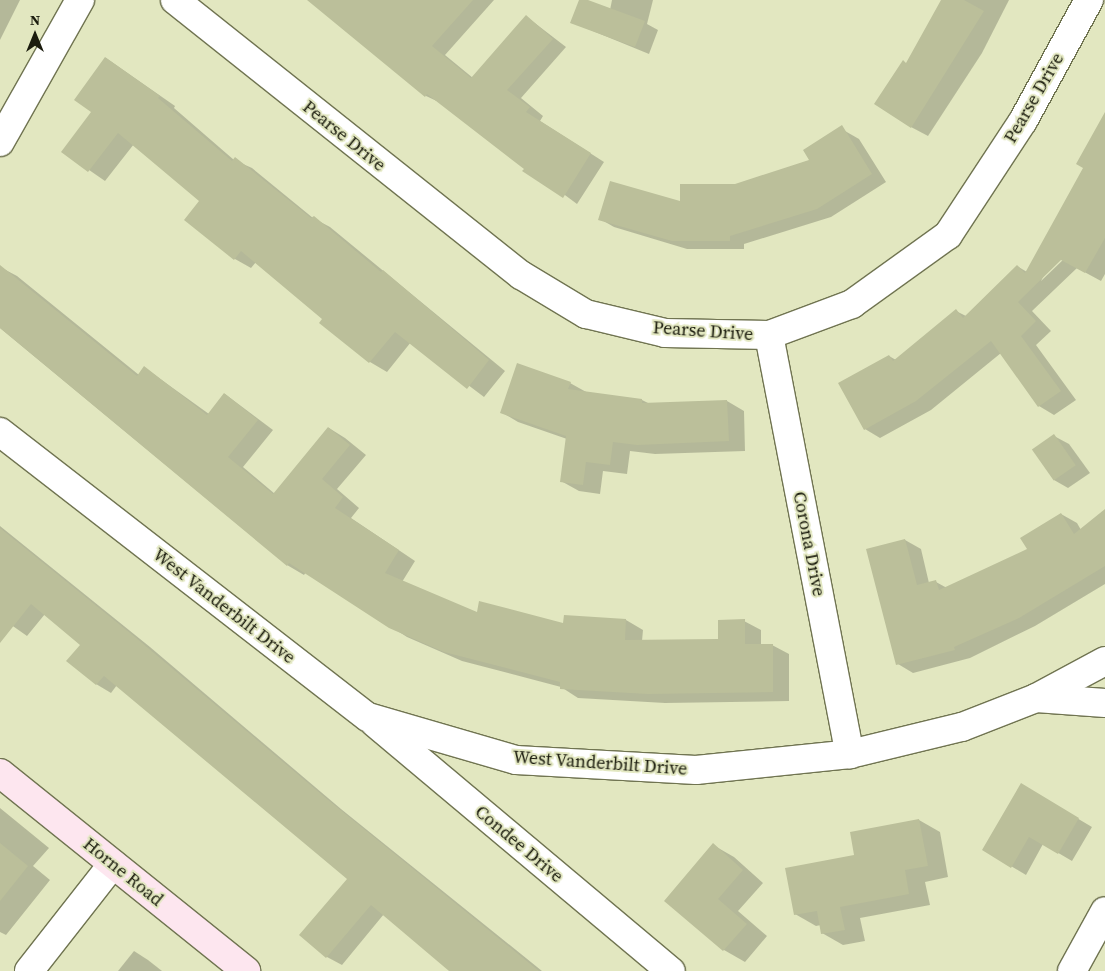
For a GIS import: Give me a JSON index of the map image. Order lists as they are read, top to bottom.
{
  "streets": {
    "main road": ["Horne Road"],
    "street": [
      "Pearse Drive",
      "Corona Drive",
      "West Vanderbilt Drive",
      "Condee Drive"
    ]
  },
  "crossings": [
    ["Pearse Drive", "Corona Drive"],
    ["Corona Drive", "West Vanderbilt Drive"],
    ["West Vanderbilt Drive", "Condee Drive"]
  ],
  "north": "top"
}
